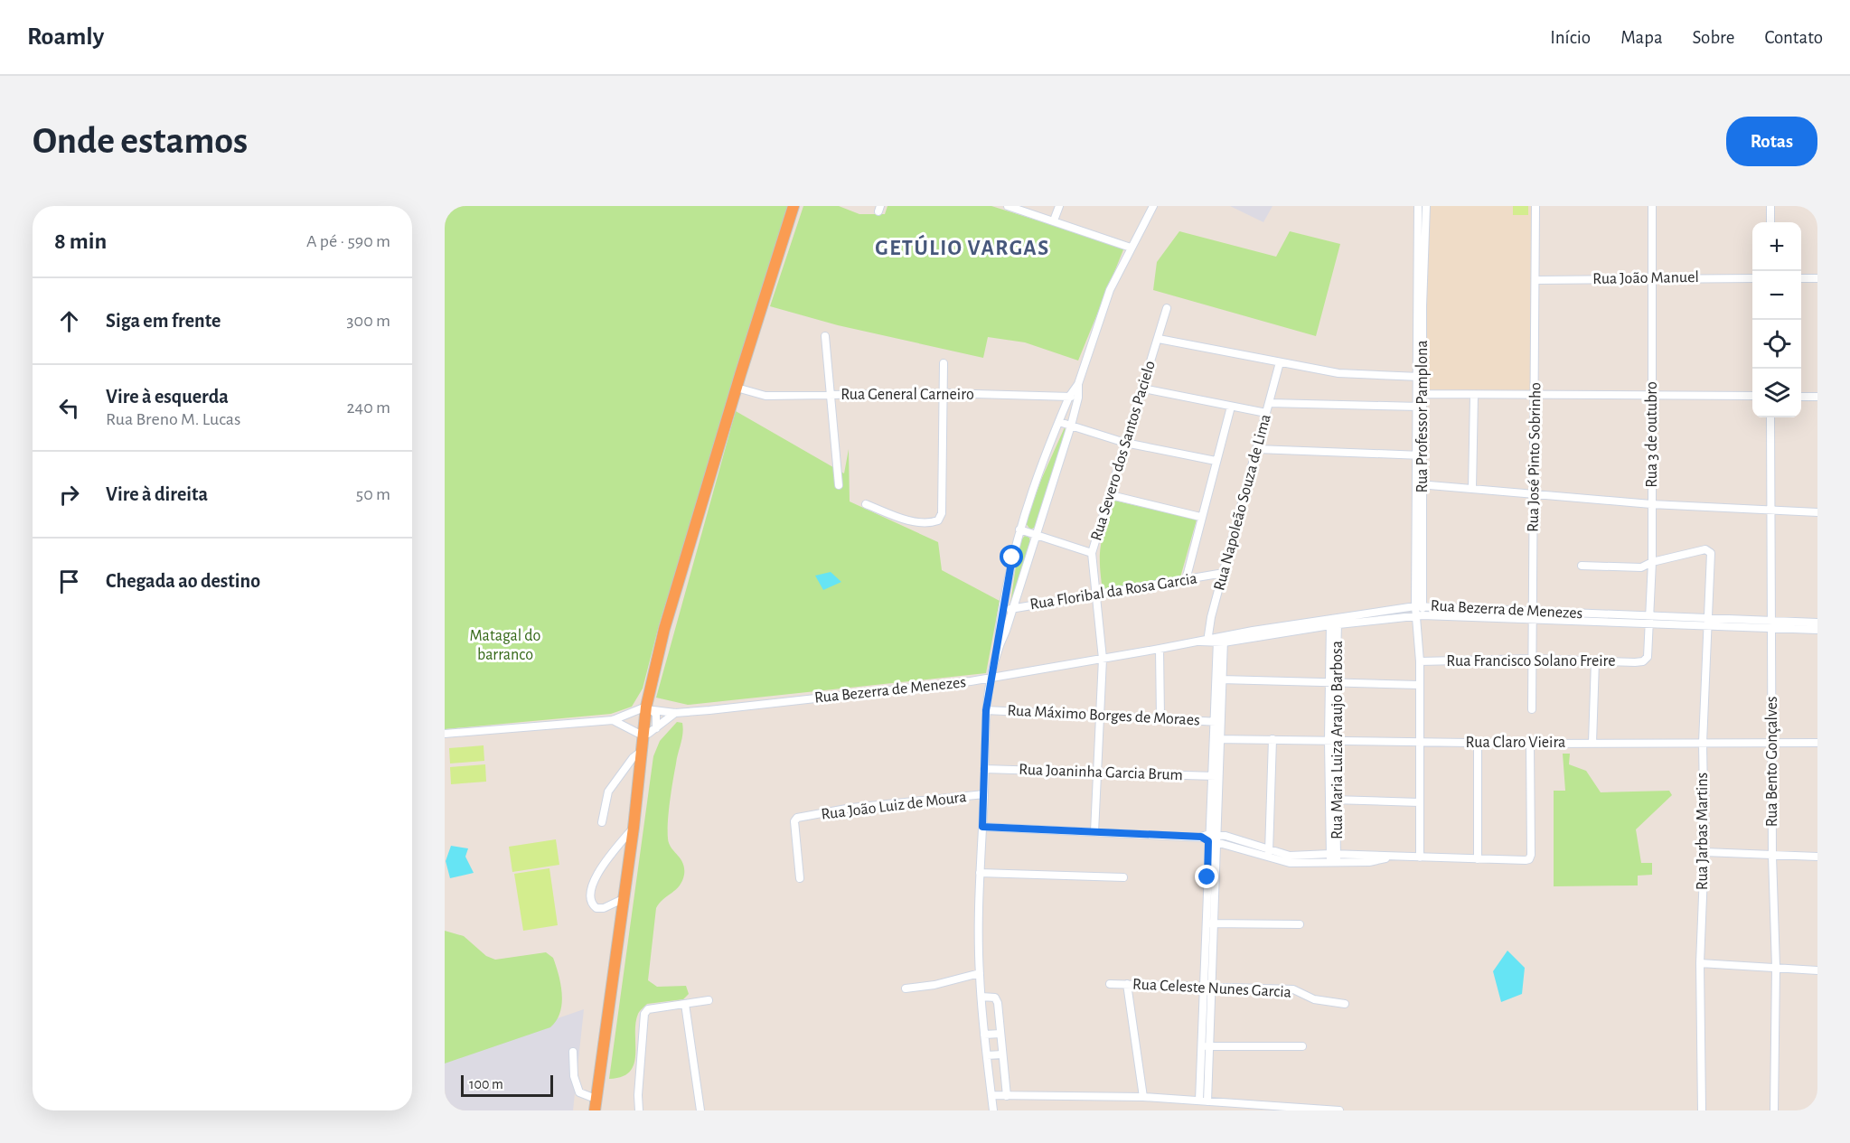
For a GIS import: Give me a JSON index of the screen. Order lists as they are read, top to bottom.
{
  "streets": {
    "street": [
      "Rua João Manuel",
      "Rua General Carneiro",
      "Rua Professor Pamplona",
      "Rua 3 de outubro",
      "Rua Severo dos Santos Pacielo",
      "Rua José Pinto Sobrinho",
      "Rua Napoleão Souza de Lima",
      "Rua Floribal da Rosa Garcia",
      "Rua Bezerra de Menezes",
      "Rua Francisco Solano Freire",
      "Rua Máximo Borges de Moraes",
      "Rua Maria Luiza Araujo Barbosa",
      "Rua Claro Vieira",
      "Rua Bento Gonçalves",
      "Rua Joaninha Garcia Brum",
      "Rua João Luiz de Moura",
      "Rua Jarbas Martins",
      "Rua Celeste Nunes Garcia"
    ]
  },
  "crossings": [
    ["Rua João Manuel", "Rua 3 de outubro"],
    ["Rua João Manuel", "Rua José Pinto Sobrinho"],
    ["Rua Professor Pamplona", "Rua Bezerra de Menezes"],
    ["Rua Professor Pamplona", "Rua Francisco Solano Freire"],
    ["Rua Professor Pamplona", "Rua Claro Vieira"],
    ["Rua 3 de outubro", "Rua Bezerra de Menezes"],
    ["Rua 3 de outubro", "Rua Francisco Solano Freire"],
    ["Rua 3 de outubro", "Rua Jarbas Martins"],
    ["Rua Severo dos Santos Pacielo", "Rua Floribal da Rosa Garcia"],
    ["Rua Severo dos Santos Pacielo", "Rua Bezerra de Menezes"],
    ["Rua Severo dos Santos Pacielo", "Rua Máximo Borges de Moraes"],
    ["Rua Severo dos Santos Pacielo", "Rua Joaninha Garcia Brum"],
    ["Rua José Pinto Sobrinho", "Rua Bezerra de Menezes"],
    ["Rua José Pinto Sobrinho", "Rua Francisco Solano Freire"],
    ["Rua Napoleão Souza de Lima", "Rua Floribal da Rosa Garcia"],
    ["Rua Napoleão Souza de Lima", "Rua Bezerra de Menezes"],
    ["Rua Bezerra de Menezes", "Rua Maria Luiza Araujo Barbosa"],
    ["Rua Bezerra de Menezes", "Rua Bento Gonçalves"],
    ["Rua Bezerra de Menezes", "Rua Jarbas Martins"],
    ["Rua Maria Luiza Araujo Barbosa", "Rua Claro Vieira"],
    ["Rua Claro Vieira", "Rua Bento Gonçalves"],
    ["Rua Claro Vieira", "Rua Jarbas Martins"]
  ],
  "districts": ["GETÚLIO VARGAS"],
  "parks": ["Matagal do barranco"],
  "scale_bar": "100 m",
  "page": {
    "header": "Roamly",
    "nav": [
      "Início",
      "Mapa",
      "Sobre",
      "Contato"
    ],
    "buttons": "Rotas",
    "title": "Onde estamos",
    "heading": ["8 min", "A pé · 590 m"],
    "map_buttons": ["+", "−"],
    "list": [
      ["Siga em frente", "300 m"],
      ["Vire à esquerda", "Rua Breno M. Lucas", "240 m"],
      ["Vire à direita", "50 m"],
      "Chegada ao destino"
    ],
    "scale": "100 m"
  }
}
